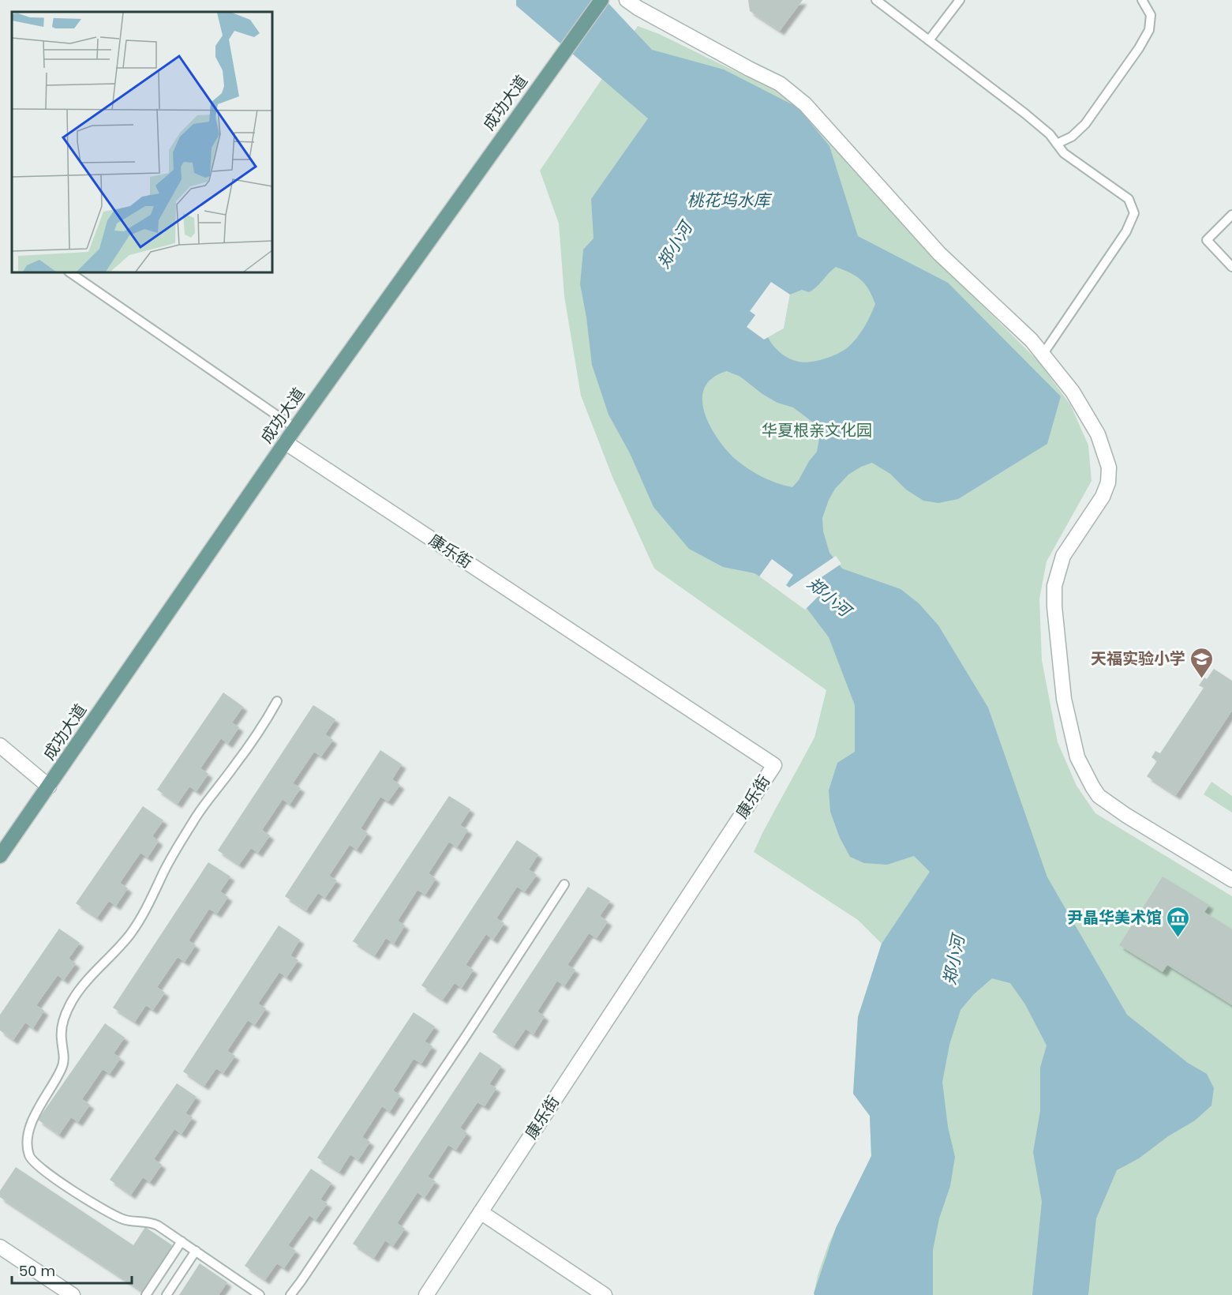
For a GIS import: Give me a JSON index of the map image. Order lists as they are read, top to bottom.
{
  "streets": {
    "main road": ["成功大道"],
    "street": ["康乐街"]
  },
  "crossings": [
    ["成功大道", "康乐街"]
  ],
  "water": ["桃花坞水库", "郑小河"],
  "parks": ["华夏根亲文化园"],
  "places": {
    "school or university": ["天福实验小学"],
    "museum": ["尹晶华美术馆"]
  },
  "scale_bar": "50 m"
}
